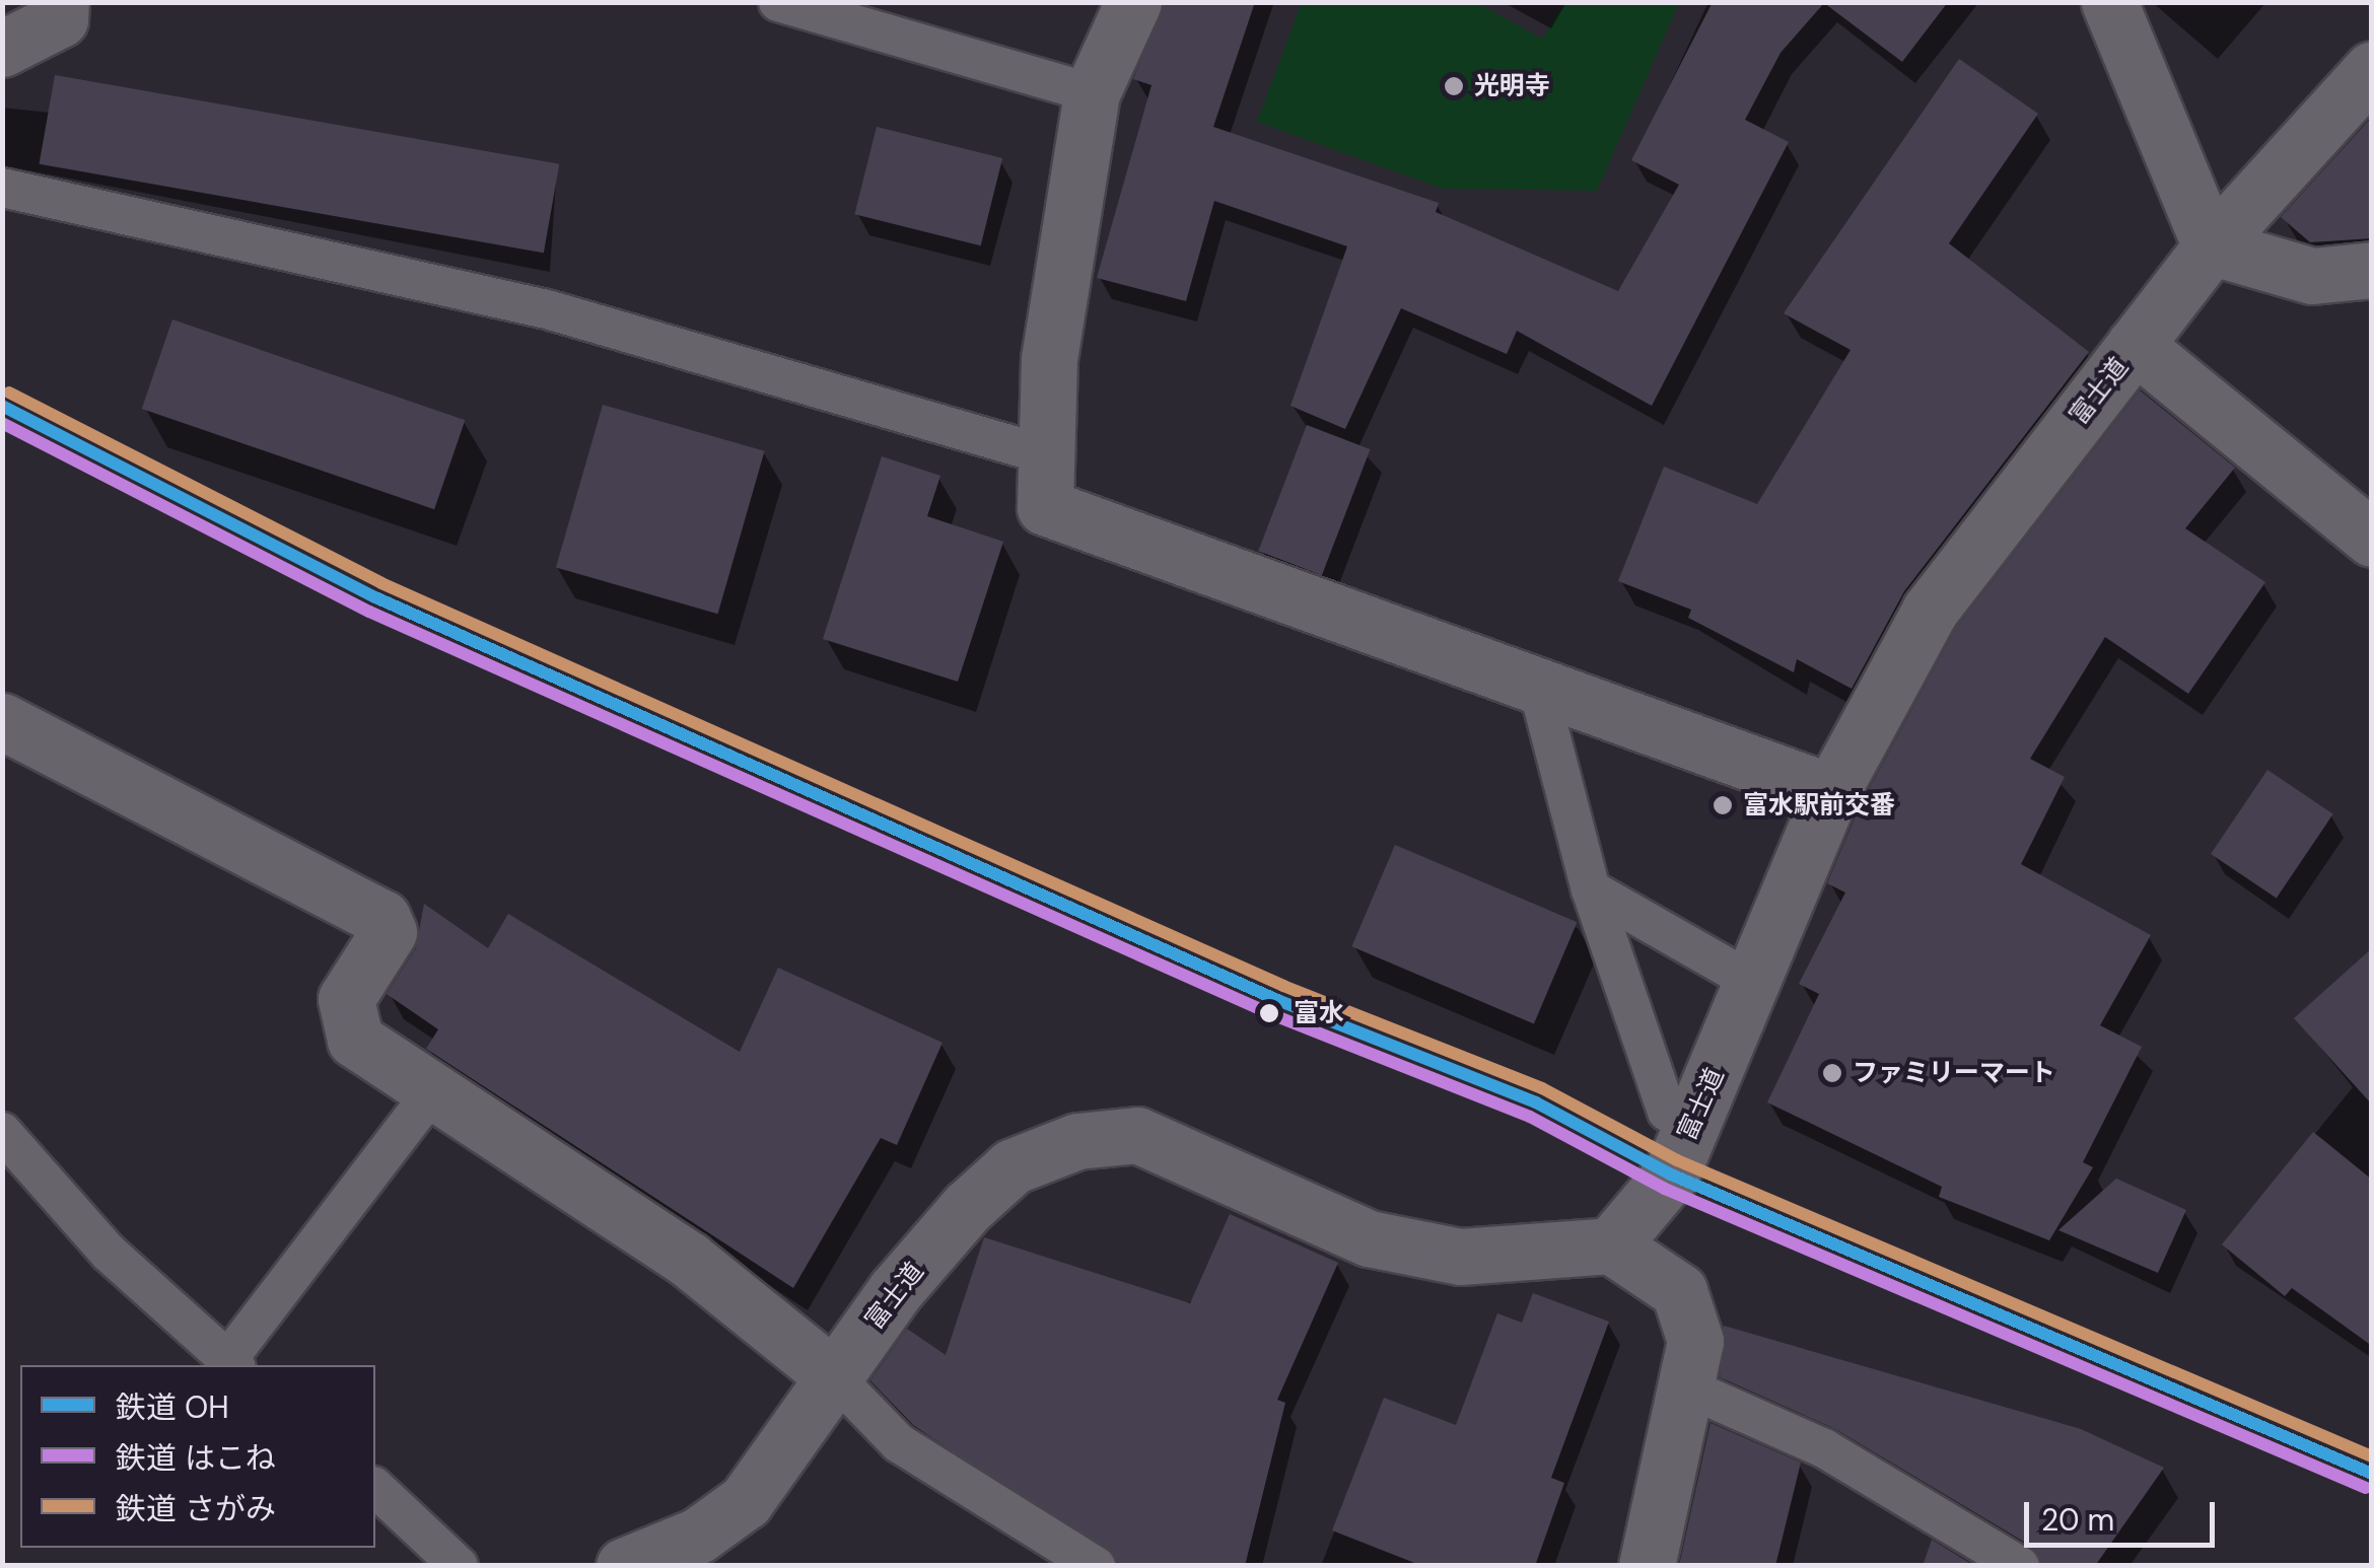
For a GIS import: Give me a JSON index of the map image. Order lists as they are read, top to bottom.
{
  "streets": {
    "street": ["富士道"]
  },
  "places": [
    "光明寺",
    "富水駅前交番",
    "富水",
    "ファミリーマート"
  ],
  "lines": ["rail line さがみ", "rail line OH", "rail line はこね"],
  "legend": ["鉄道 OH", "鉄道 はこね", "鉄道 さがみ"],
  "scale_bar": "20 m"
}
